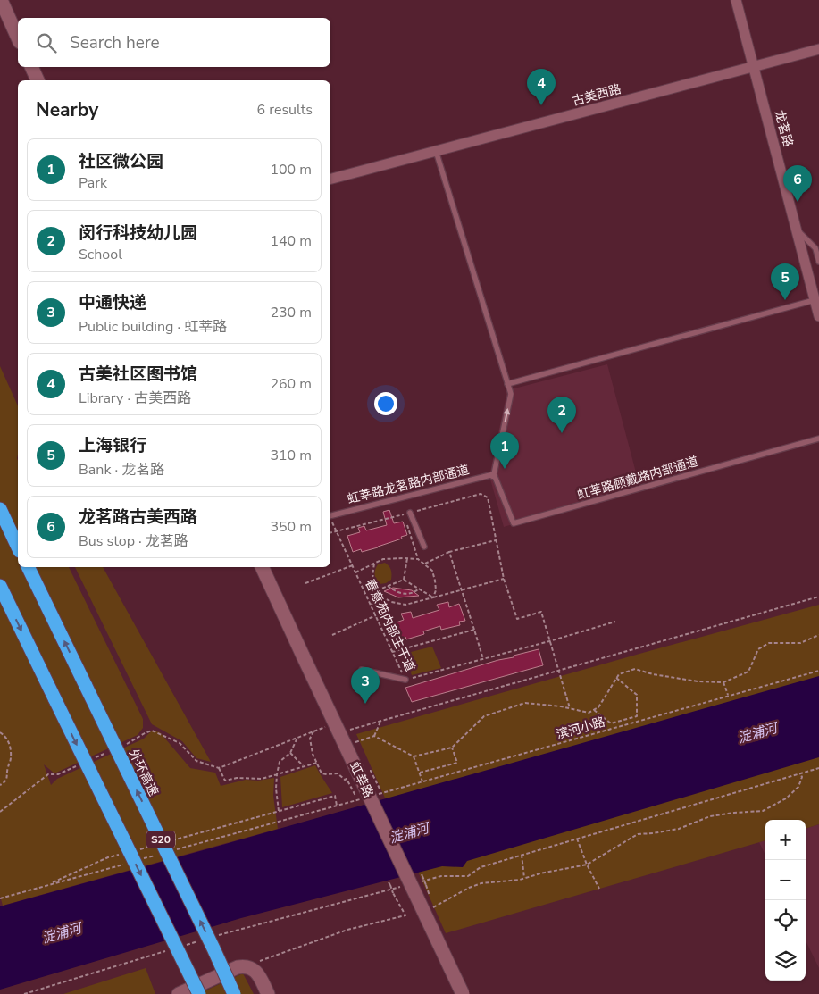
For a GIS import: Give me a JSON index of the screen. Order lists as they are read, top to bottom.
{
  "streets": {
    "highway": ["外环高速", "S20"],
    "street": ["古美西路", "龙茗路", "虹莘路"],
    "lane": ["虹莘路顾戴路内部通道", "虹莘路龙茗路内部通道"],
    "path": ["春意苑内部主干道", "滨河小路"]
  },
  "crossings": [
    ["古美西路", "龙茗路"],
    ["虹莘路顾戴路内部通道", "虹莘路龙茗路内部通道"]
  ],
  "water": ["淀浦河"],
  "page": {
    "search": "Search here",
    "pins": [
      "4",
      "6",
      "5",
      "2",
      "1",
      "3"
    ],
    "heading": ["Nearby", "6 results"],
    "list": [
      {
        "mark": "1",
        "name": "社区微公园",
        "note": "Park",
        "value": "100 m"
      },
      {
        "mark": "2",
        "name": "闵行科技幼儿园",
        "note": "School",
        "value": "140 m"
      },
      {
        "mark": "3",
        "name": "中通快递",
        "note": "Public building · 虹莘路",
        "value": "230 m"
      },
      {
        "mark": "4",
        "name": "古美社区图书馆",
        "note": "Library · 古美西路",
        "value": "260 m"
      },
      {
        "mark": "5",
        "name": "上海银行",
        "note": "Bank · 龙茗路",
        "value": "310 m"
      },
      {
        "mark": "6",
        "name": "龙茗路古美西路",
        "note": "Bus stop · 龙茗路",
        "value": "350 m"
      }
    ],
    "map_buttons": ["+", "−"]
  }
}
